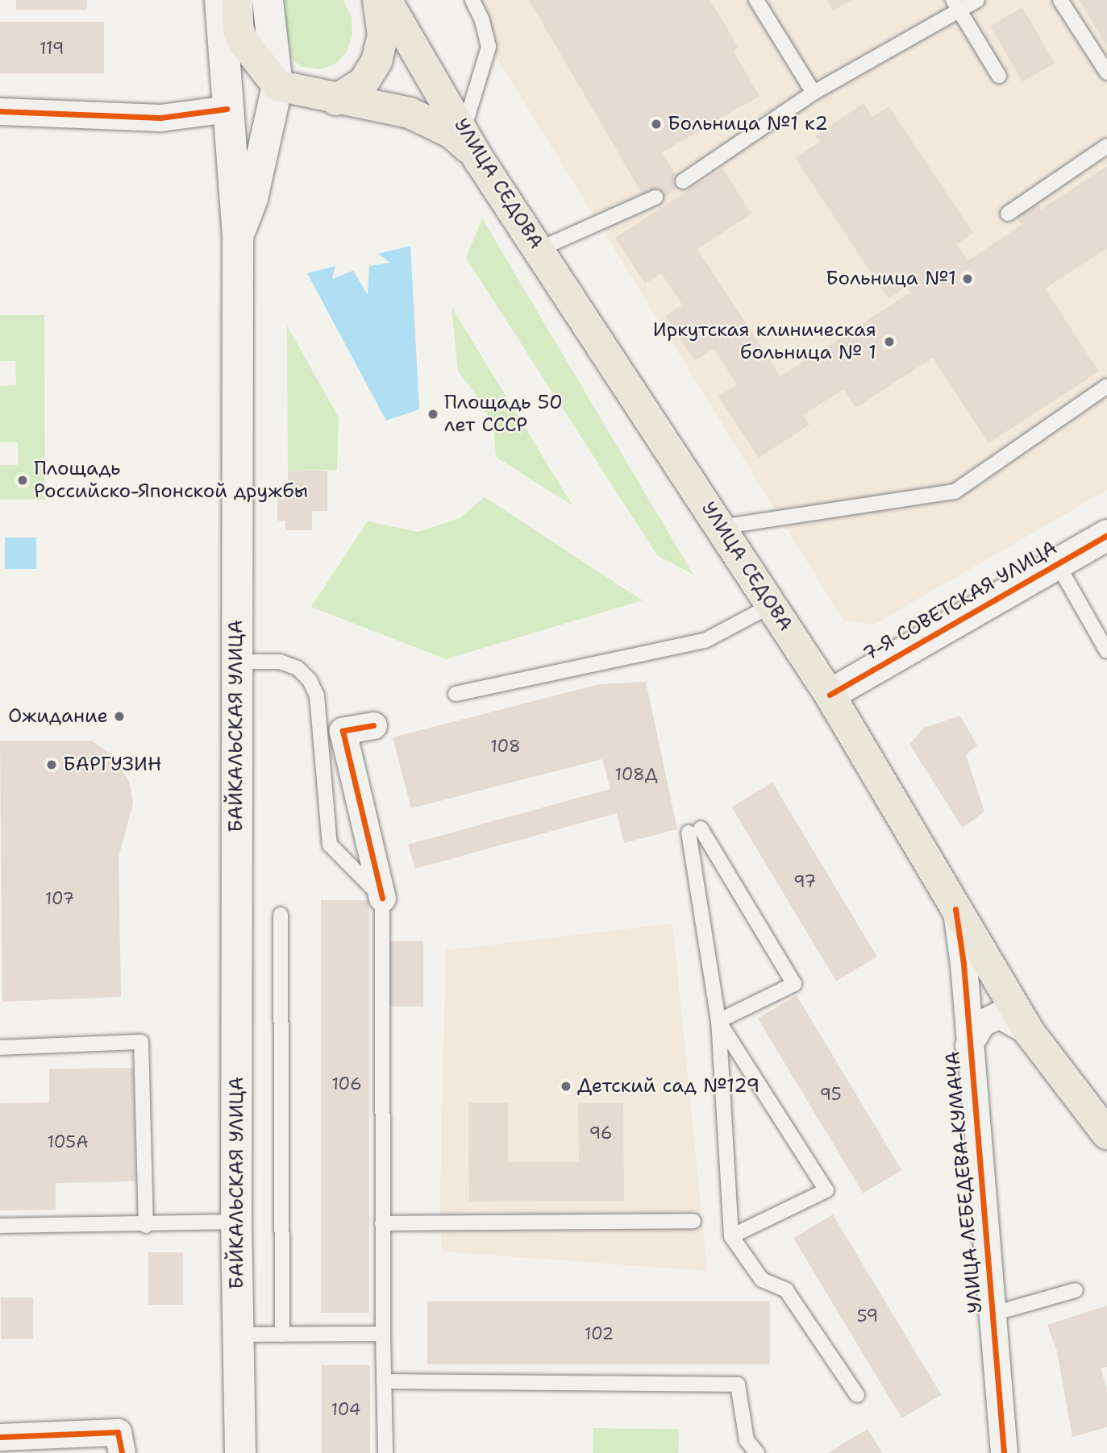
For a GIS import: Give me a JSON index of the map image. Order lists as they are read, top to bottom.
{
  "streets": {
    "main road": ["УЛИЦА СЕДОВА", "7-Я СОВЕТСКАЯ УЛИЦА", "БАЙКАЛЬСКАЯ УЛИЦА"],
    "street": ["УЛИЦА ЛЕБЕДЕВА-КУМАЧА"]
  },
  "crossings": [
    ["УЛИЦА СЕДОВА", "7-Я СОВЕТСКАЯ УЛИЦА"],
    ["УЛИЦА СЕДОВА", "УЛИЦА ЛЕБЕДЕВА-КУМАЧА"]
  ],
  "places": [
    "Больница №1 к2",
    "Больница №1",
    "Иркутская клиническая больница № 1",
    "Площадь 50 лет СССР",
    "Площадь Российско-Японской дружбы",
    "Ожидание",
    "БАРГУЗИН",
    "Детский сад №129"
  ],
  "house_numbers": [
    "119",
    "108",
    "108Д",
    "97",
    "107",
    "106",
    "95",
    "96",
    "105А",
    "59",
    "102",
    "104"
  ]
}
